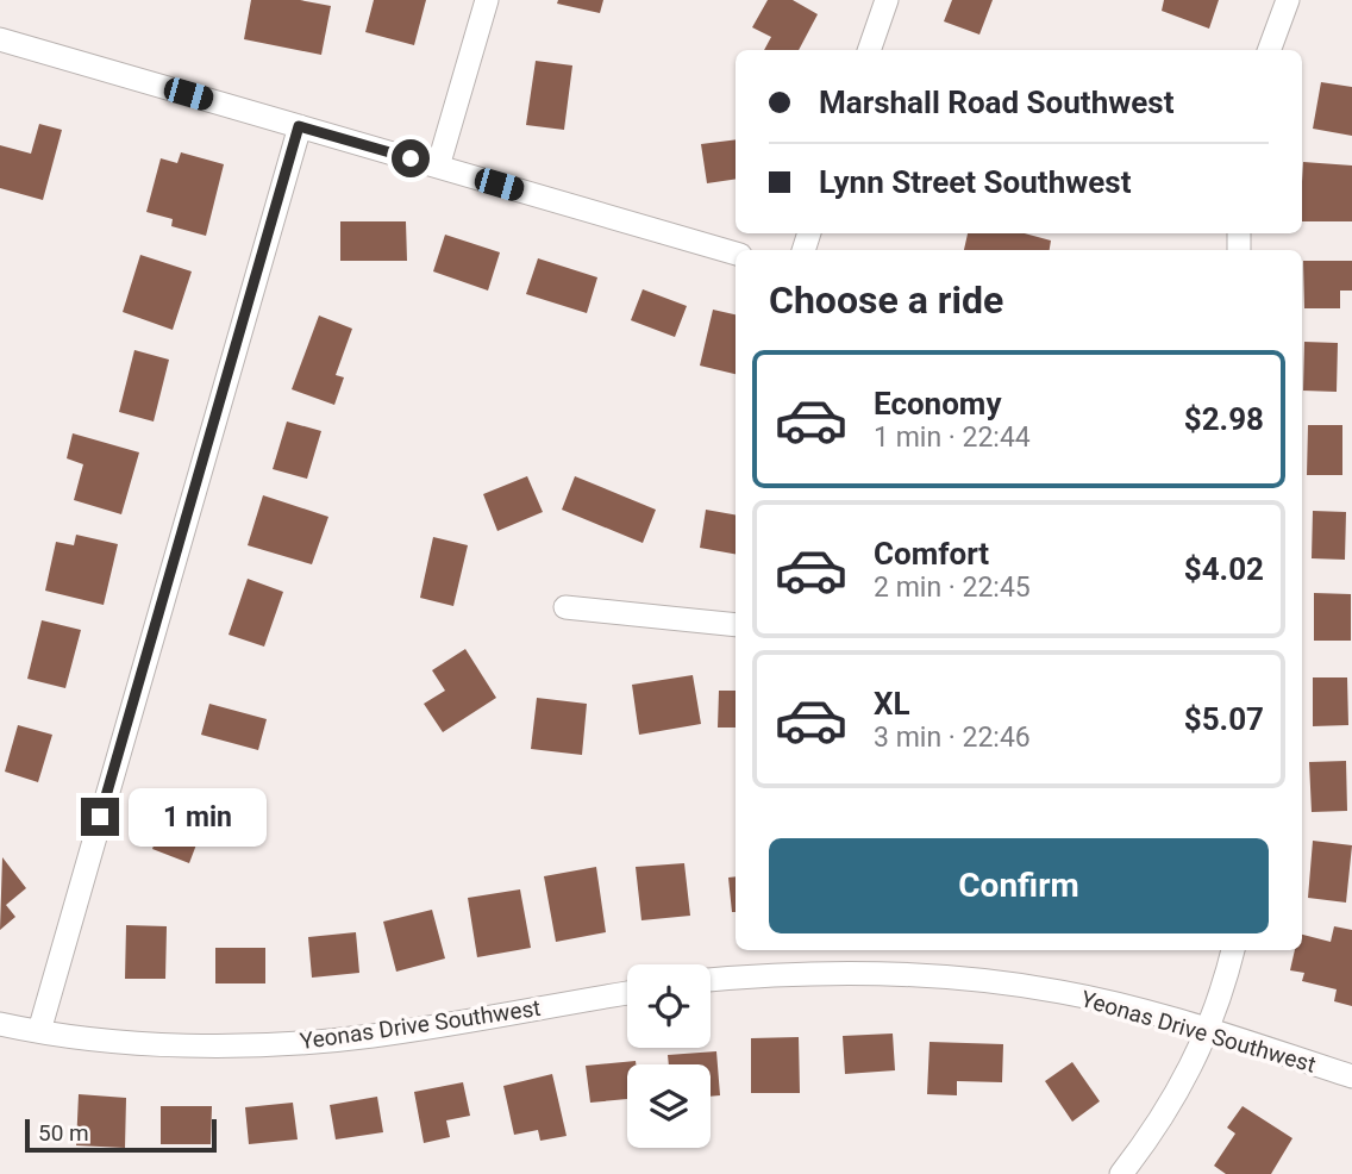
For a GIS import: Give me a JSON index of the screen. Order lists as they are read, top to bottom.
{
  "streets": {
    "street": ["Yeonas Drive Southwest"]
  },
  "scale_bar": "50 m",
  "page": {
    "banner": ["Marshall Road Southwest", "Lynn Street Southwest"],
    "heading": "Choose a ride",
    "list": [
      {
        "name": "Economy",
        "note": "1 min · 22:44",
        "value": "$2.98"
      },
      {
        "name": "Comfort",
        "note": "2 min · 22:45",
        "value": "$4.02"
      },
      {
        "name": "XL",
        "note": "3 min · 22:46",
        "value": "$5.07"
      }
    ],
    "bubble": "1 min",
    "buttons": "Confirm",
    "scale": "50 m"
  }
}
